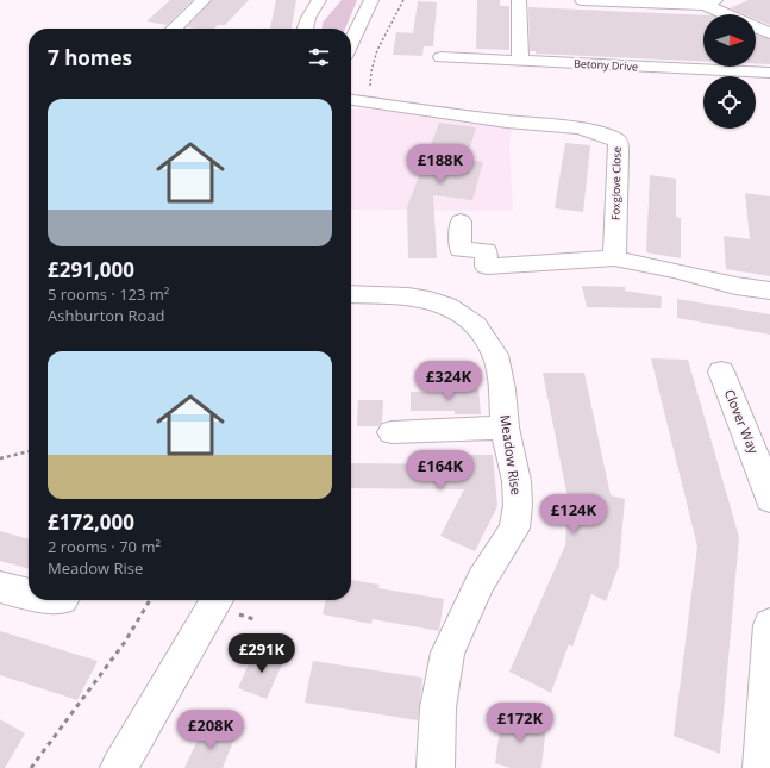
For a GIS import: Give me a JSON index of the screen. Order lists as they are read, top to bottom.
{
  "streets": {
    "street": [
      "Betony Drive",
      "Foxglove Close",
      "Clover Way",
      "Meadow Rise"
    ]
  },
  "north": "right",
  "page": {
    "heading": "7 homes",
    "list": [
      {
        "name": "£291,000",
        "note": "5 rooms · 123 m² · Ashburton Road"
      },
      {
        "name": "£172,000",
        "note": "2 rooms · 70 m² · Meadow Rise"
      }
    ],
    "price": [
      "£188K",
      "£324K",
      "£164K",
      "£124K",
      "£291K",
      "£172K",
      "£208K"
    ]
  }
}
